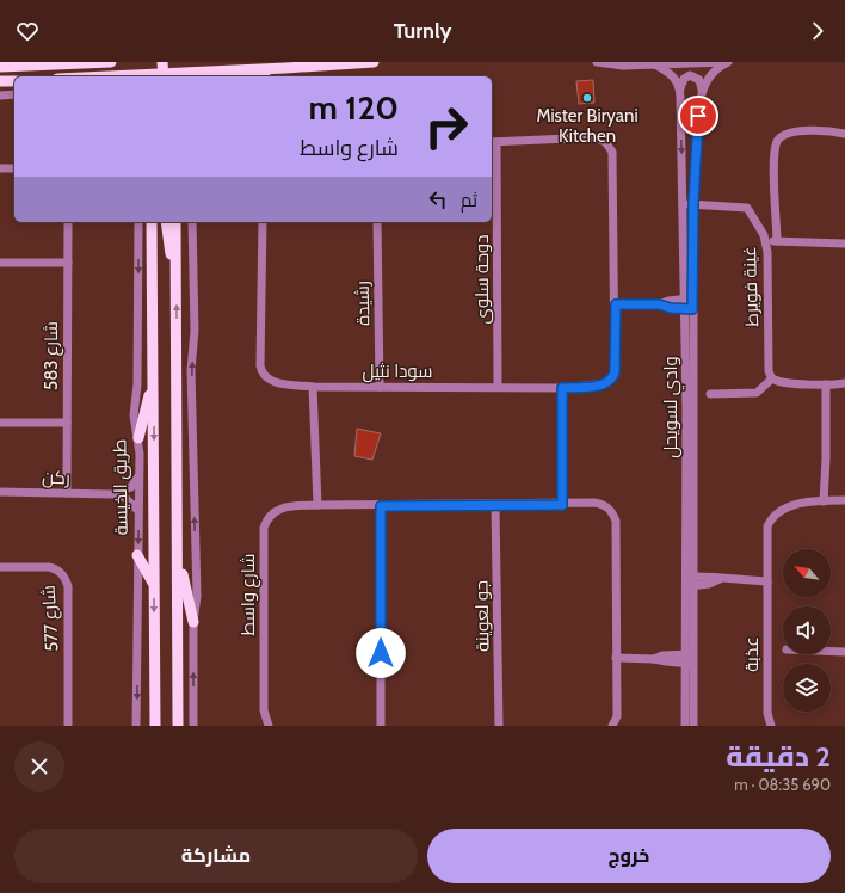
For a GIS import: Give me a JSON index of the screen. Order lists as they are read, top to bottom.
{
  "streets": {
    "main road": ["طريق الخيسة"],
    "street": [
      "دوحة سلوى",
      "غينة فويرط",
      "رشيدة",
      "شارع 583",
      "سودا نثيل",
      "وادي لسويحل",
      "ركن",
      "شارع واسط",
      "جو لعوينة",
      "شارع 577",
      "عذبة"
    ]
  },
  "crossings": [
    ["دوحة سلوى", "سودا نثيل"],
    ["غينة فويرط", "وادي لسويحل"],
    ["رشيدة", "سودا نثيل"],
    ["شارع 583", "ركن"],
    ["ركن", "طريق الخيسة"],
    ["شارع واسط", "جو لعوينة"]
  ],
  "places": ["Mister Biryani Kitchen"],
  "north": "top left",
  "page": {
    "header": "Turnly",
    "turn": ["120 m", "شارع واسط"],
    "then": "ثم",
    "heading": ["2 دقيقة", "690 m · 08:35"],
    "buttons": ["خروج", "مشاركة"]
  }
}
